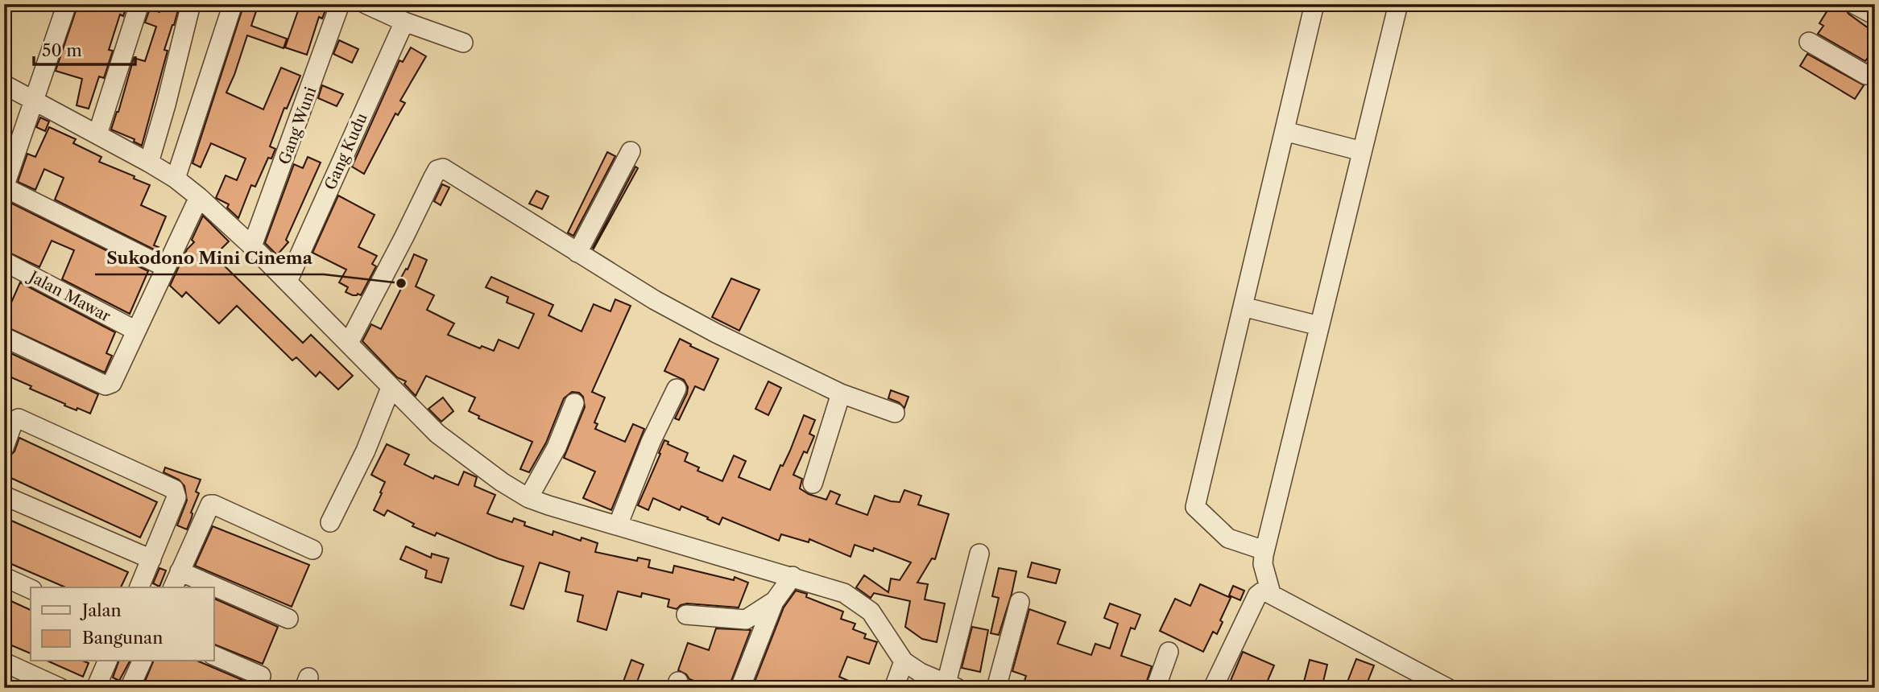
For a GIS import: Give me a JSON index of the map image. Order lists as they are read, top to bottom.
{
  "streets": {
    "street": ["Gang Wuni", "Gang Kudu", "Jalan Mawar"]
  },
  "places": ["Sukodono Mini Cinema"],
  "legend": ["Jalan", "Bangunan"],
  "scale_bar": "50 m"
}
